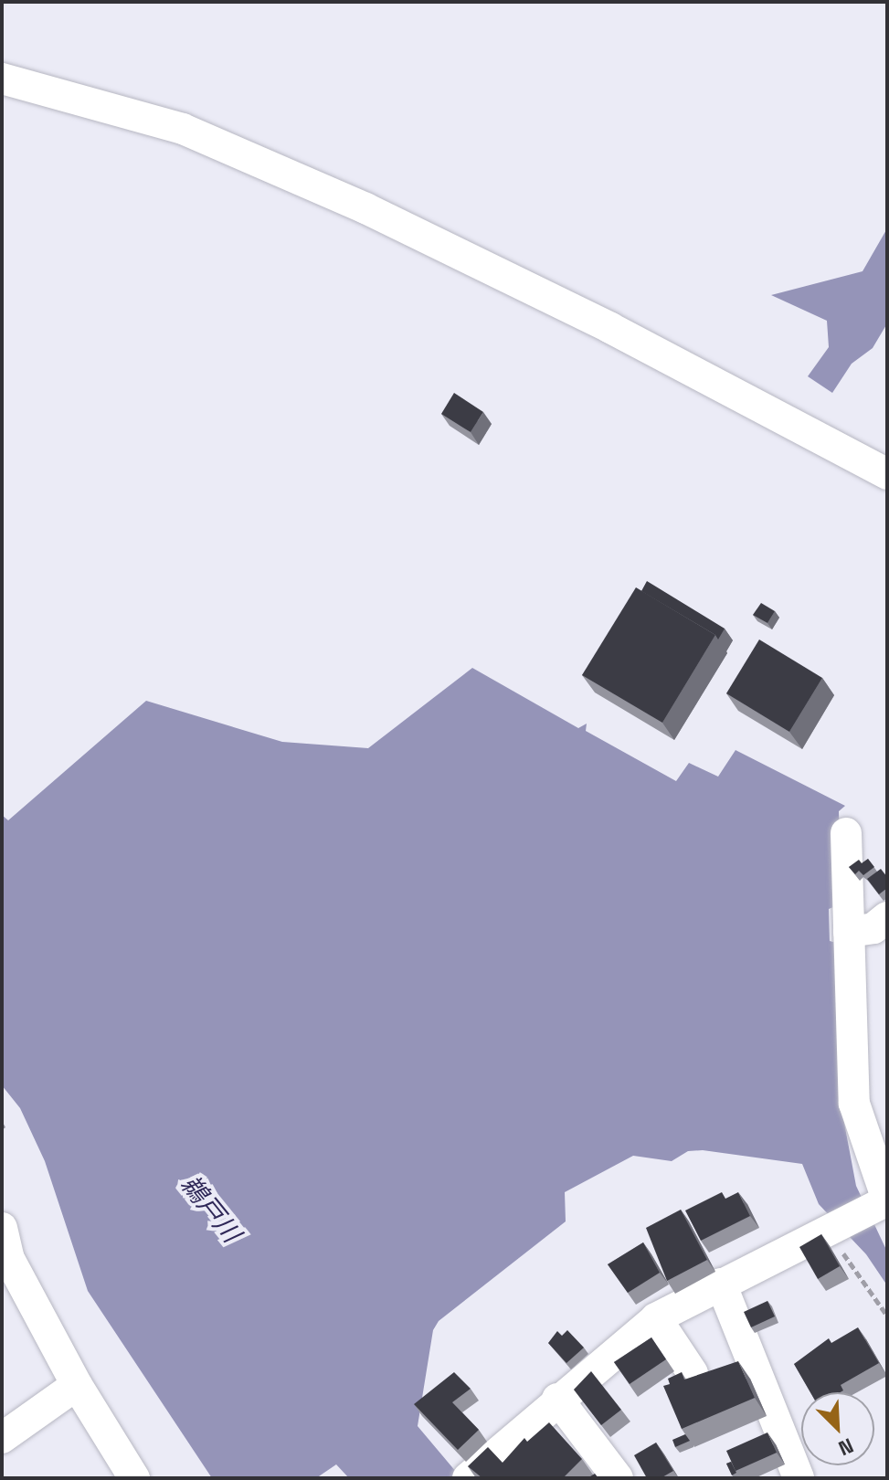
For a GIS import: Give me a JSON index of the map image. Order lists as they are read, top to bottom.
{
  "water": ["鵜戸川"],
  "north": "bottom right"
}
